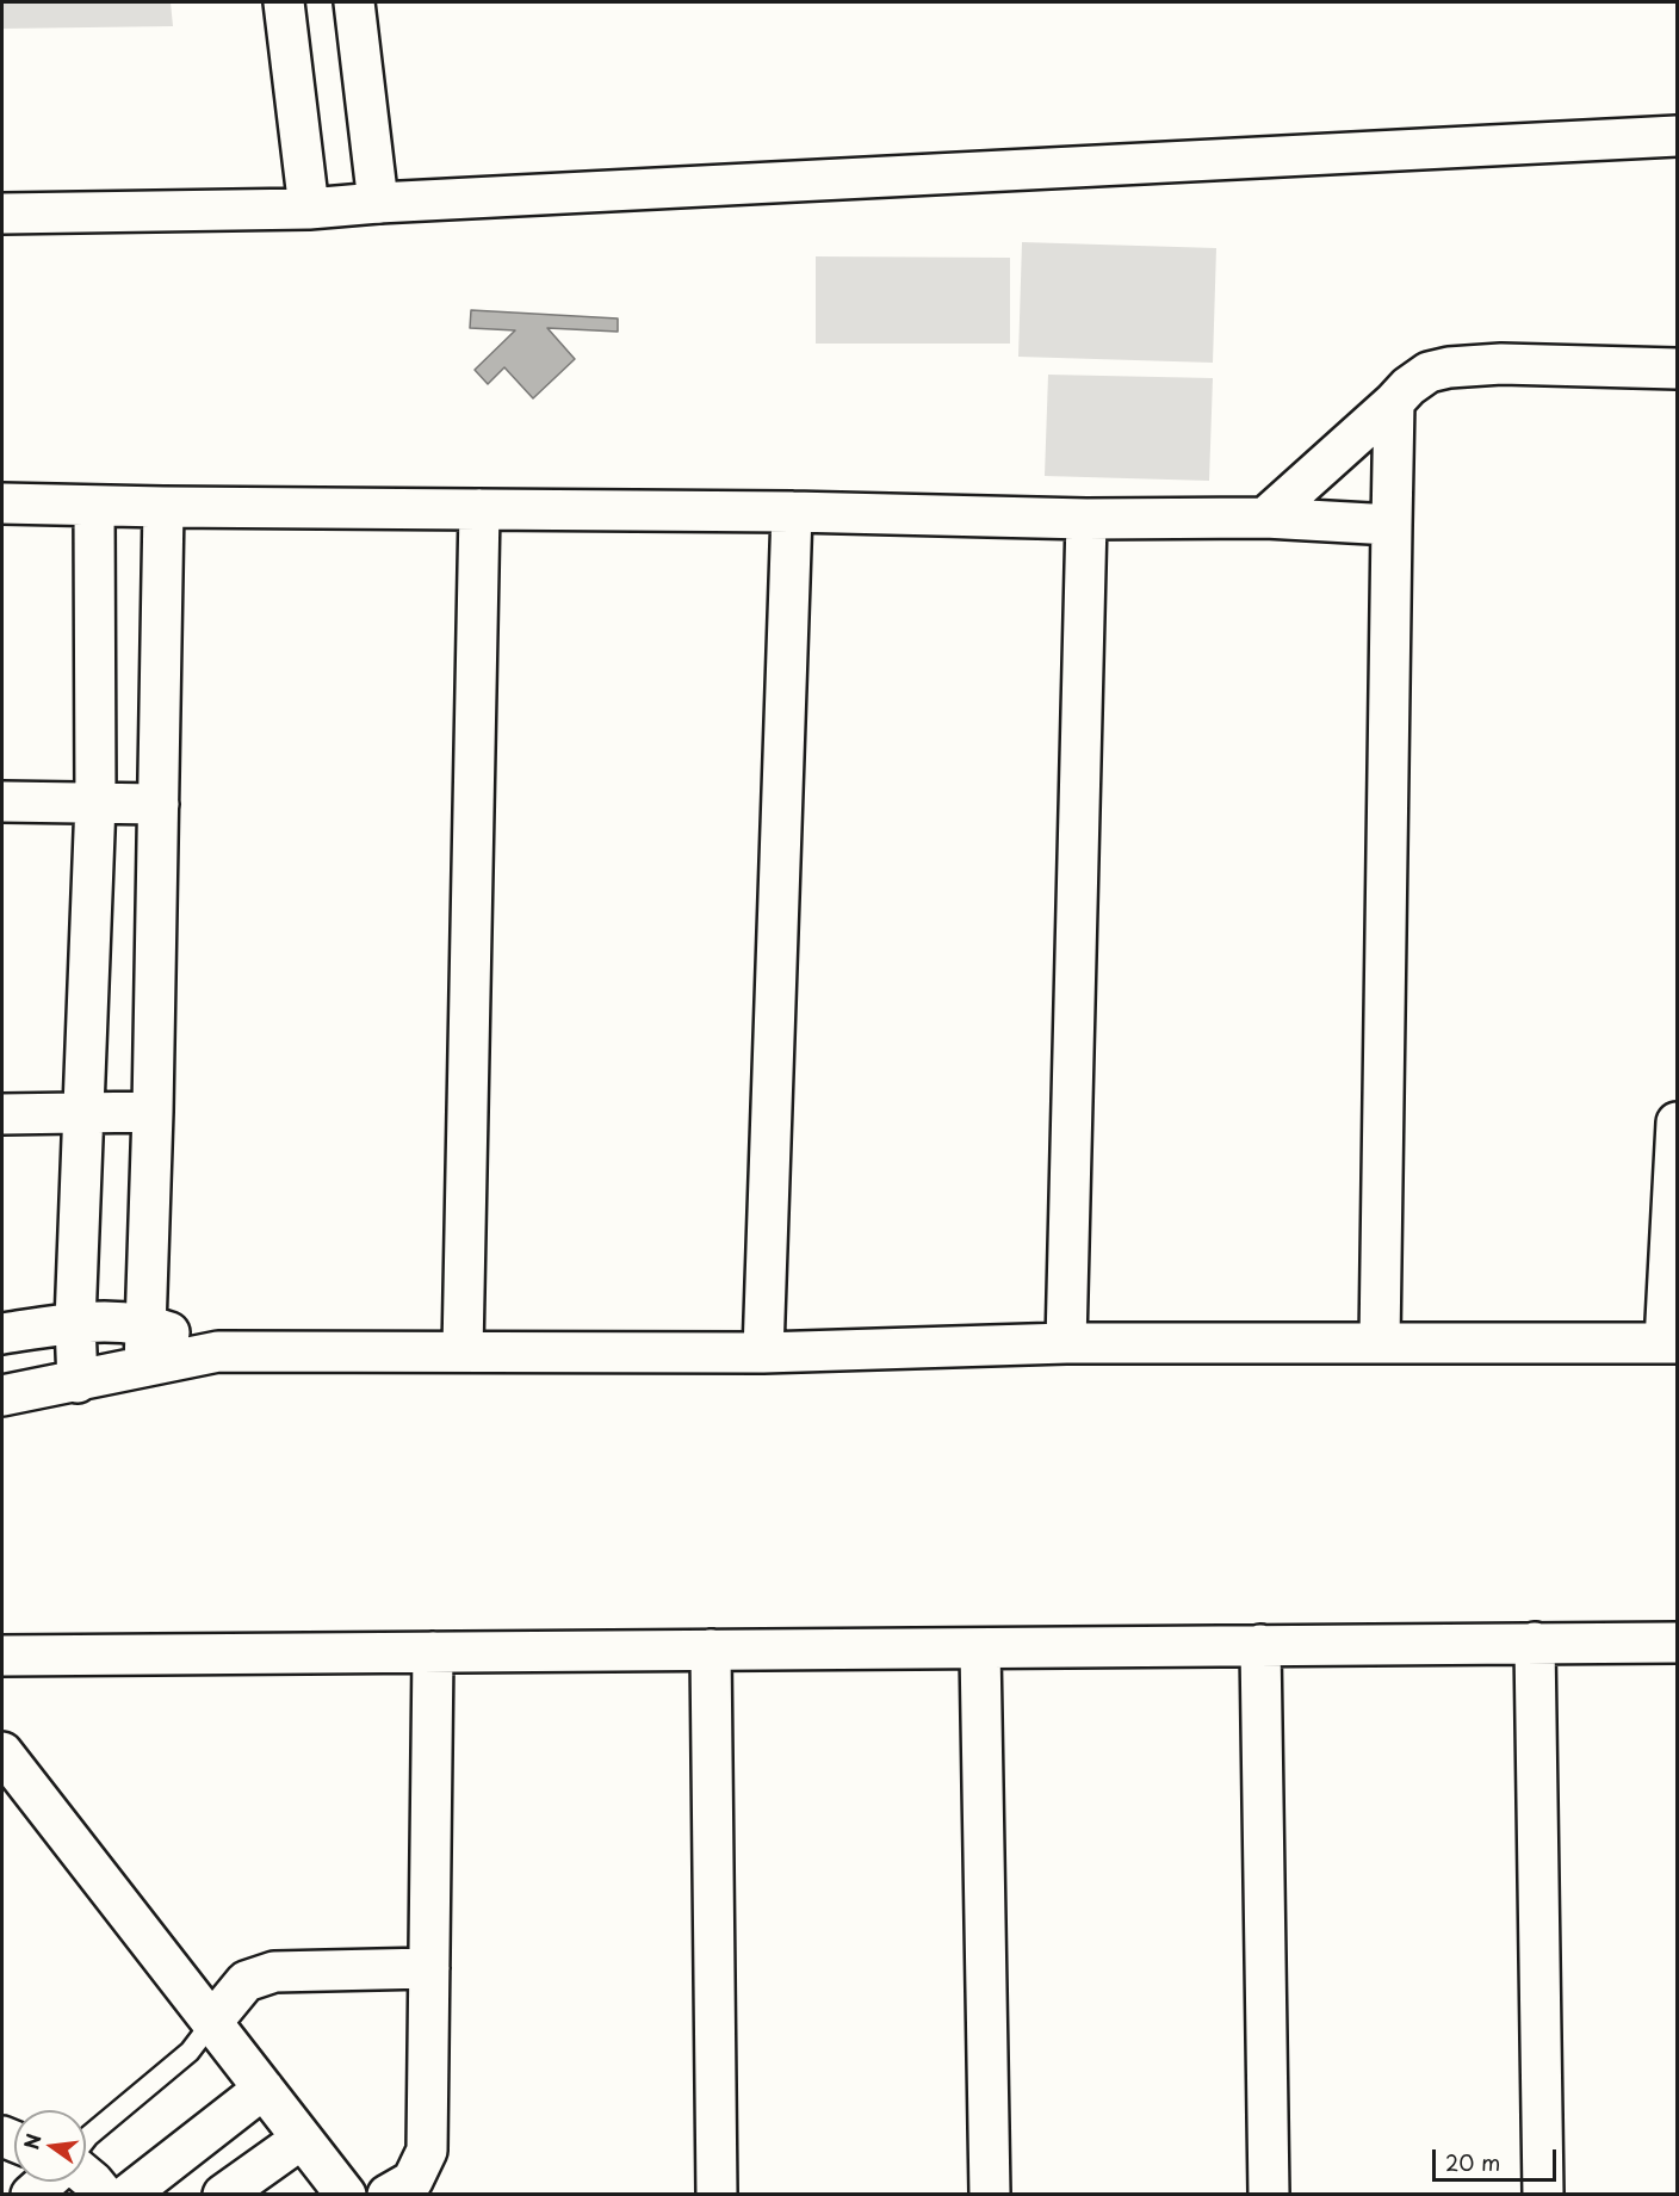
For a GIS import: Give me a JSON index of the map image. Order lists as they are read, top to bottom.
{
  "scale_bar": "20 m",
  "north": "left"
}
